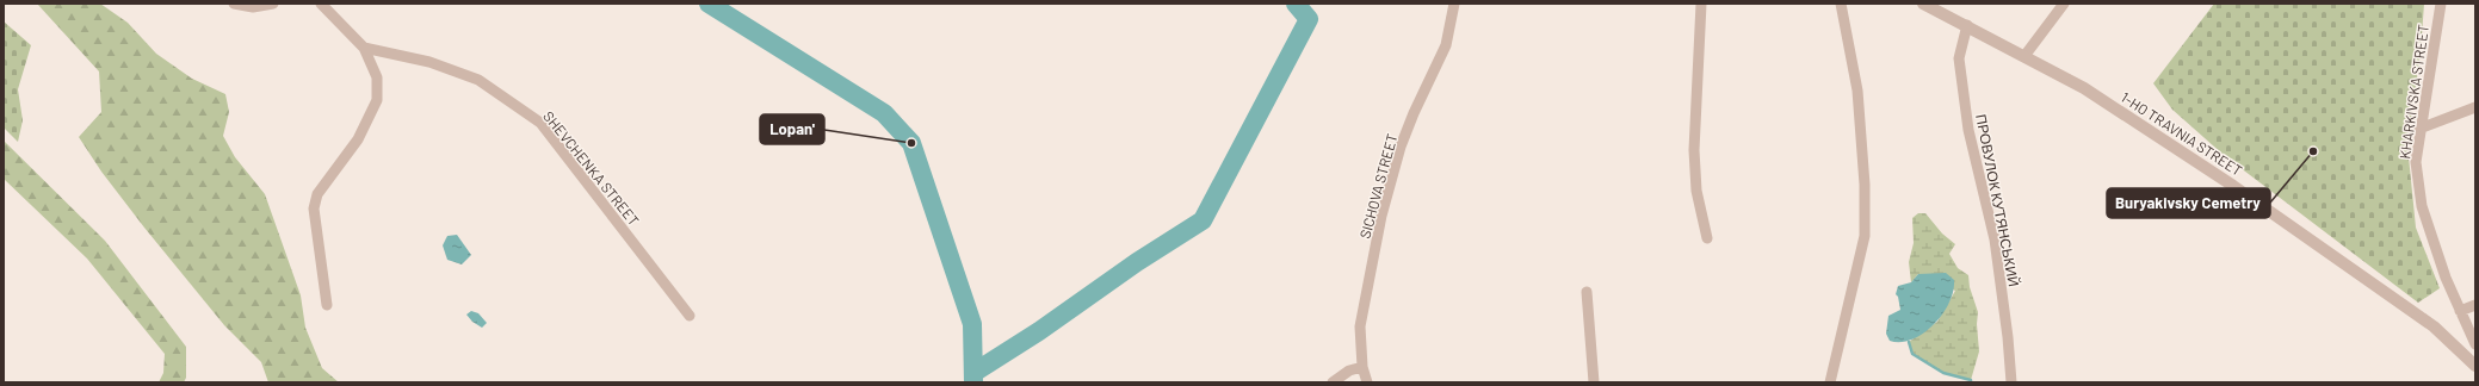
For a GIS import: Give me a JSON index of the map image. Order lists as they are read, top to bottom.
{
  "streets": {
    "street": [
      "KHARKIVSKA STREET",
      "1-HO TRAVNIA STREET",
      "SHEVCHENKA STREET",
      "SICHOVA STREET",
      "ПРОВУЛОК КУТЯНСЬКИЙ"
    ]
  },
  "crossings": [
    ["1-HO TRAVNIA STREET", "ПРОВУЛОК КУТЯНСЬКИЙ"]
  ],
  "places": ["Lopan'", "Buryakivsky Cemetry"]
}
